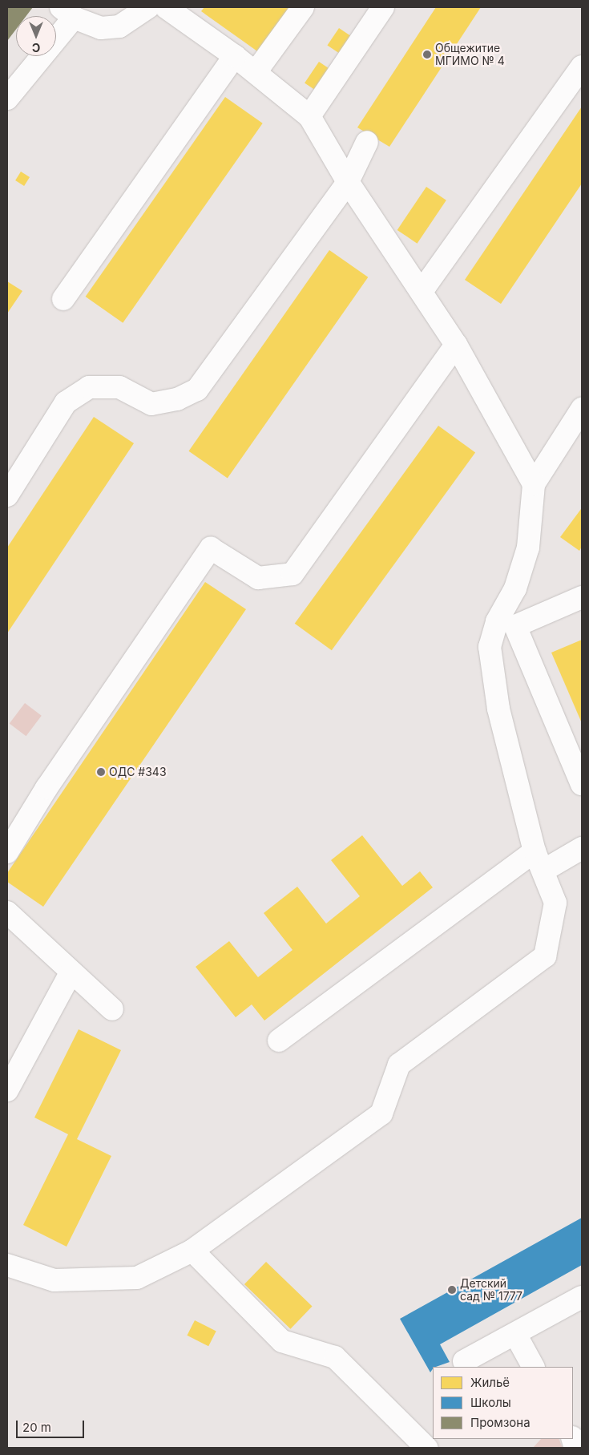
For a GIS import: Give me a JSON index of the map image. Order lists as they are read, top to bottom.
{
  "places": ["Общежитие МГИМО № 4", "ОДС #343", "Детский сад № 1777"],
  "legend": ["Жильё", "Школы", "Промзона"],
  "scale_bar": "20 m",
  "north": "bottom"
}
